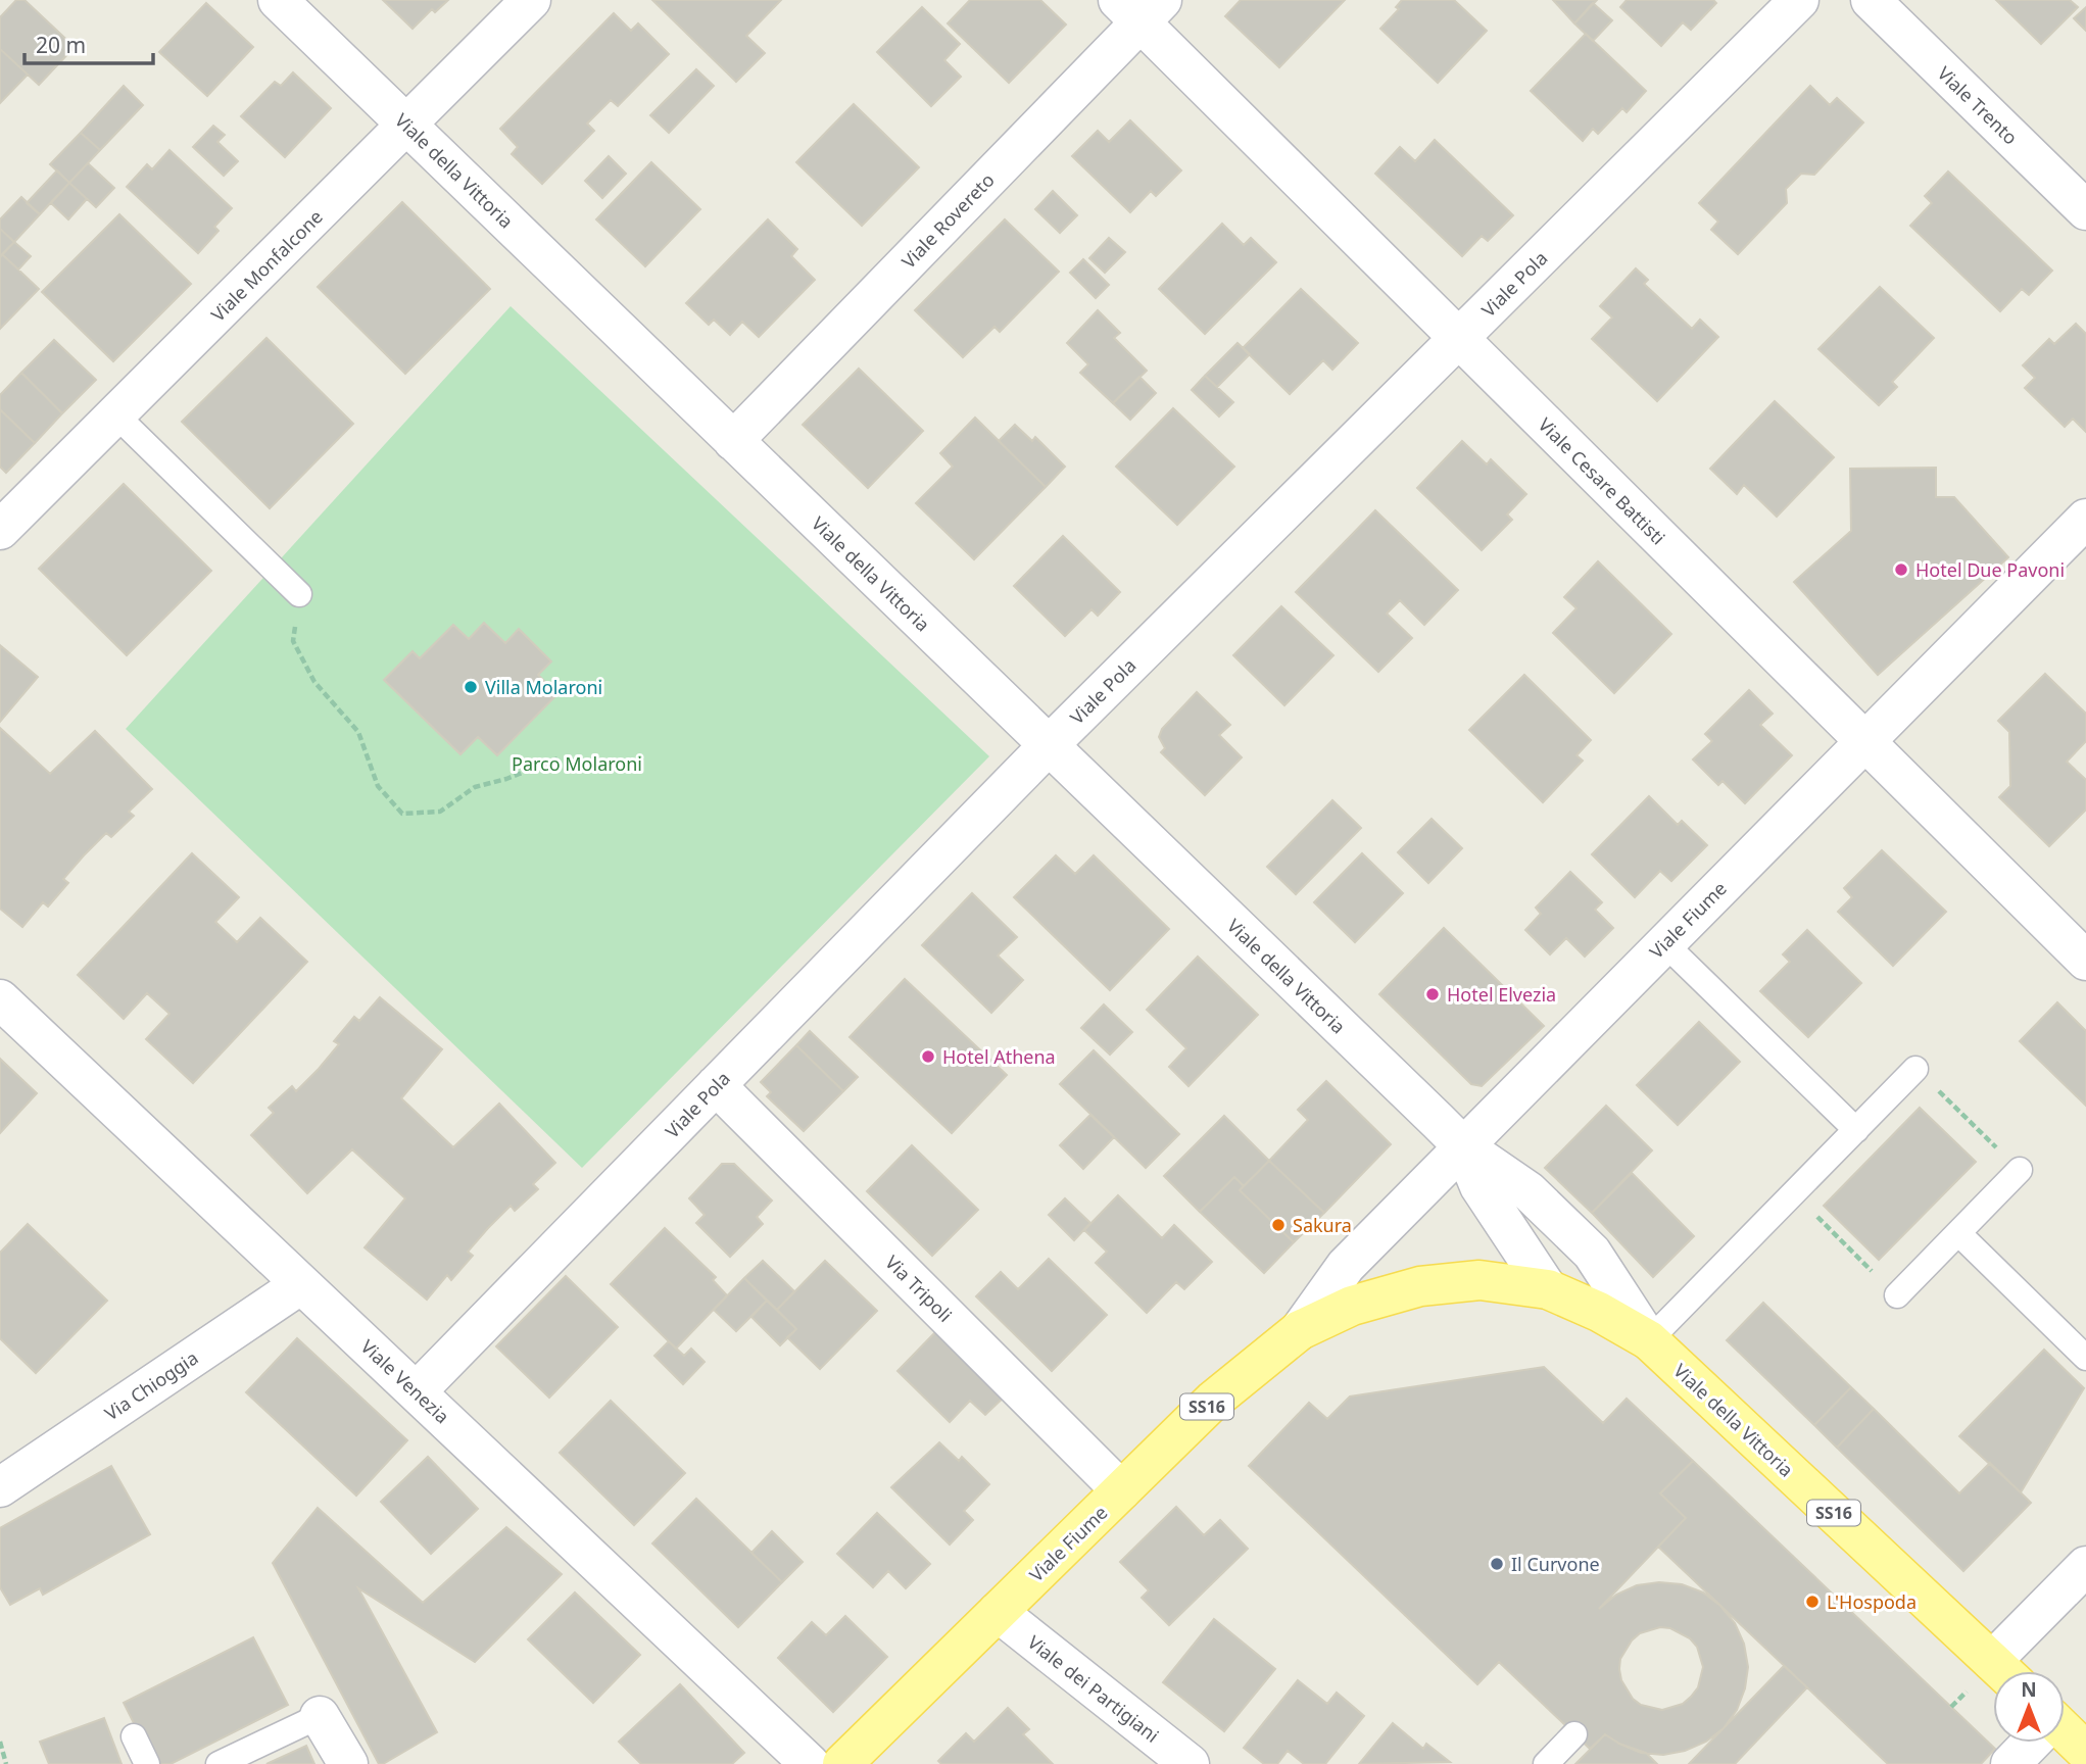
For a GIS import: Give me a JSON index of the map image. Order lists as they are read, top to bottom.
{
  "streets": {
    "main road": ["Viale della Vittoria", "Viale Fiume", "SS16"],
    "street": [
      "Viale Trento",
      "Viale Rovereto",
      "Viale Monfalcone",
      "Viale Pola",
      "Viale Cesare Battisti",
      "Via Tripoli",
      "Viale Venezia",
      "Via Chioggia",
      "Viale dei Partigiani"
    ]
  },
  "crossings": [
    ["Viale della Vittoria", "Viale Rovereto"],
    ["Viale della Vittoria", "Viale Monfalcone"],
    ["Viale della Vittoria", "Viale Pola"],
    ["Viale della Vittoria", "Viale Fiume"],
    ["Viale Rovereto", "Viale Cesare Battisti"],
    ["Viale Pola", "Viale Cesare Battisti"],
    ["Viale Pola", "Via Tripoli"],
    ["Viale Pola", "Viale Venezia"],
    ["Viale Cesare Battisti", "Viale Fiume"],
    ["Viale Fiume", "Via Tripoli"],
    ["Viale Fiume", "Viale dei Partigiani"],
    ["Viale Venezia", "Via Chioggia"]
  ],
  "parks": ["Parco Molaroni"],
  "places": [
    "Hotel Due Pavoni",
    "Villa Molaroni",
    "Hotel Elvezia",
    "Hotel Athena",
    "Sakura",
    "Il Curvone",
    "L'Hospoda"
  ],
  "scale_bar": "20 m",
  "north": "top"
}
